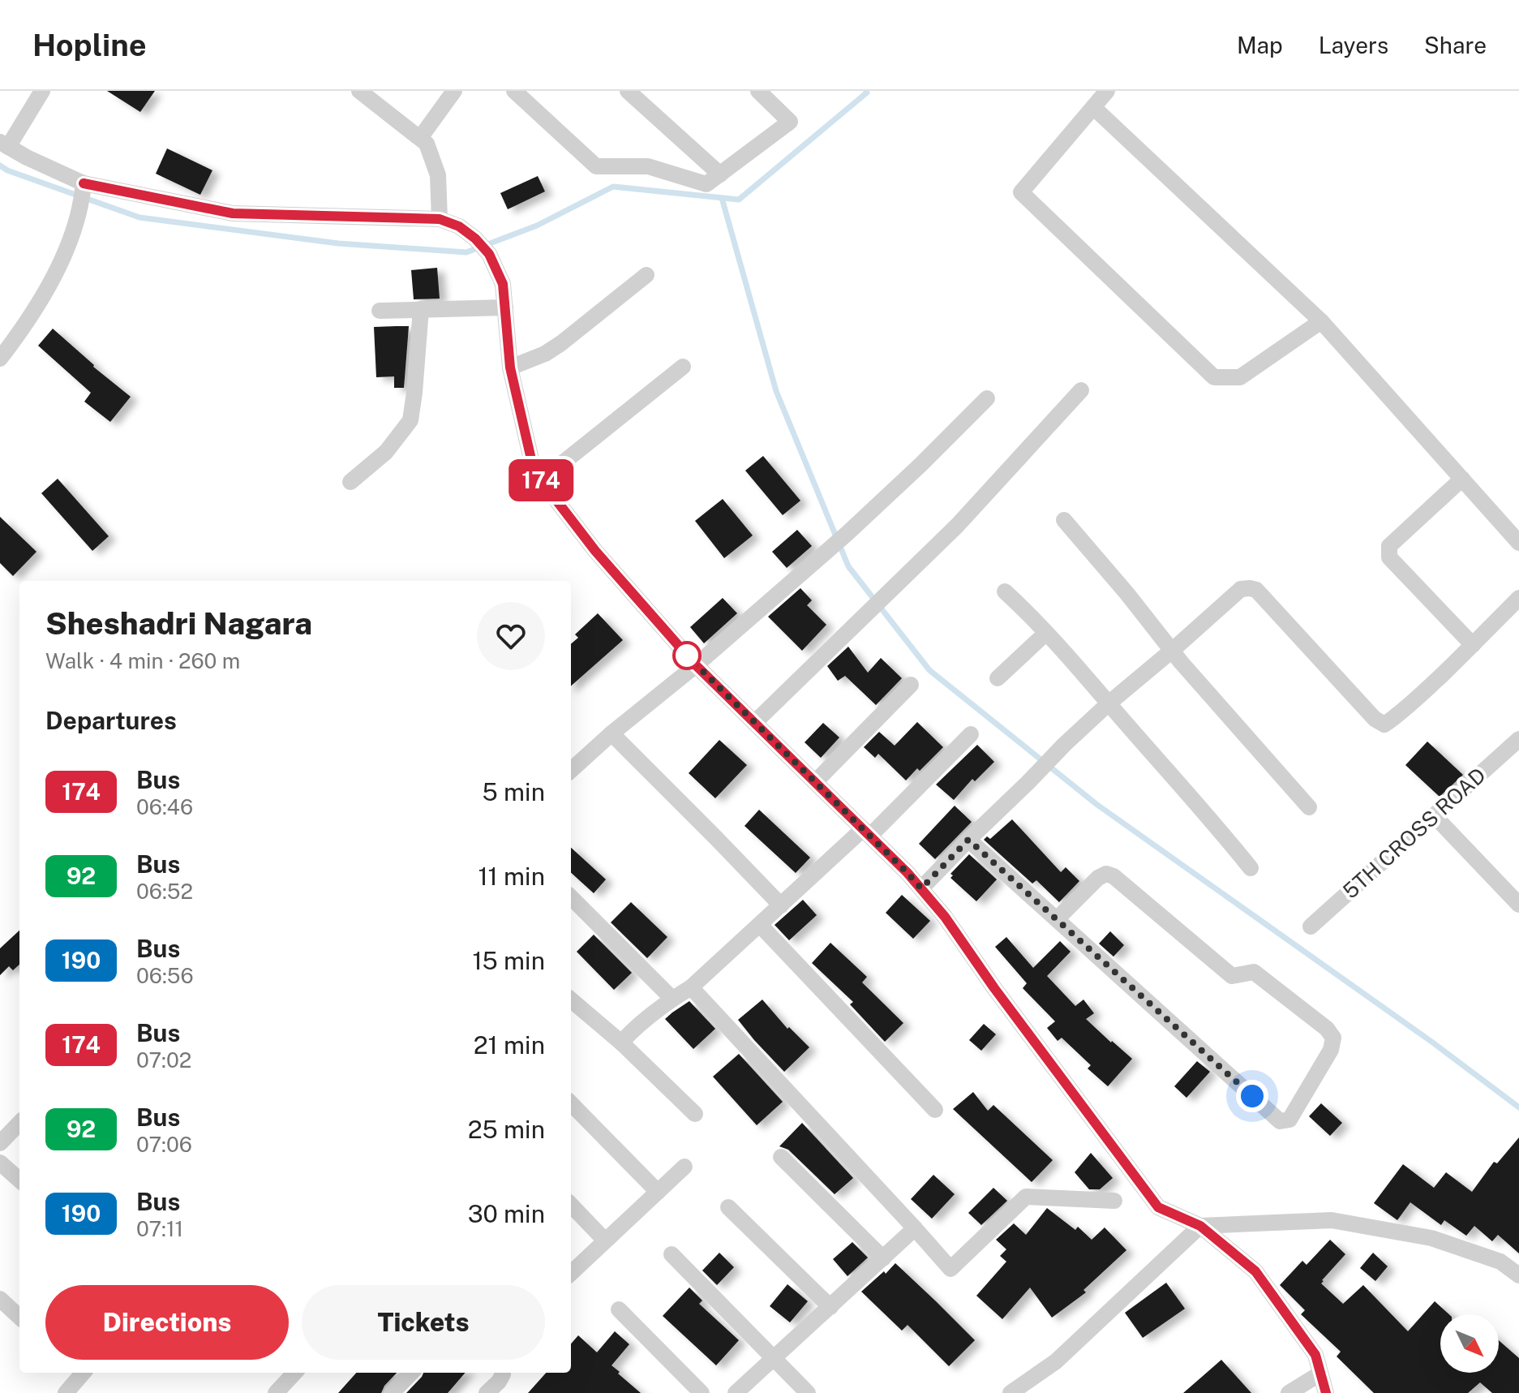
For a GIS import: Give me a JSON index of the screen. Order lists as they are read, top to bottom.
{
  "streets": {
    "street": ["5TH CROSS ROAD"]
  },
  "lines": ["bus line 174"],
  "north": "bottom right",
  "page": {
    "header": "Hopline",
    "nav": ["Map", "Layers", "Share"],
    "on_map": "174",
    "heading": [
      ["Sheshadri Nagara", "Walk · 4 min · 260 m"],
      "Departures"
    ],
    "list": [
      {
        "mark": "174",
        "name": "Bus",
        "note": "06:46",
        "value": "5 min"
      },
      {
        "mark": "92",
        "name": "Bus",
        "note": "06:52",
        "value": "11 min"
      },
      {
        "mark": "190",
        "name": "Bus",
        "note": "06:56",
        "value": "15 min"
      },
      {
        "mark": "174",
        "name": "Bus",
        "note": "07:02",
        "value": "21 min"
      },
      {
        "mark": "92",
        "name": "Bus",
        "note": "07:06",
        "value": "25 min"
      },
      {
        "mark": "190",
        "name": "Bus",
        "note": "07:11",
        "value": "30 min"
      }
    ],
    "buttons": ["Directions", "Tickets"]
  }
}
